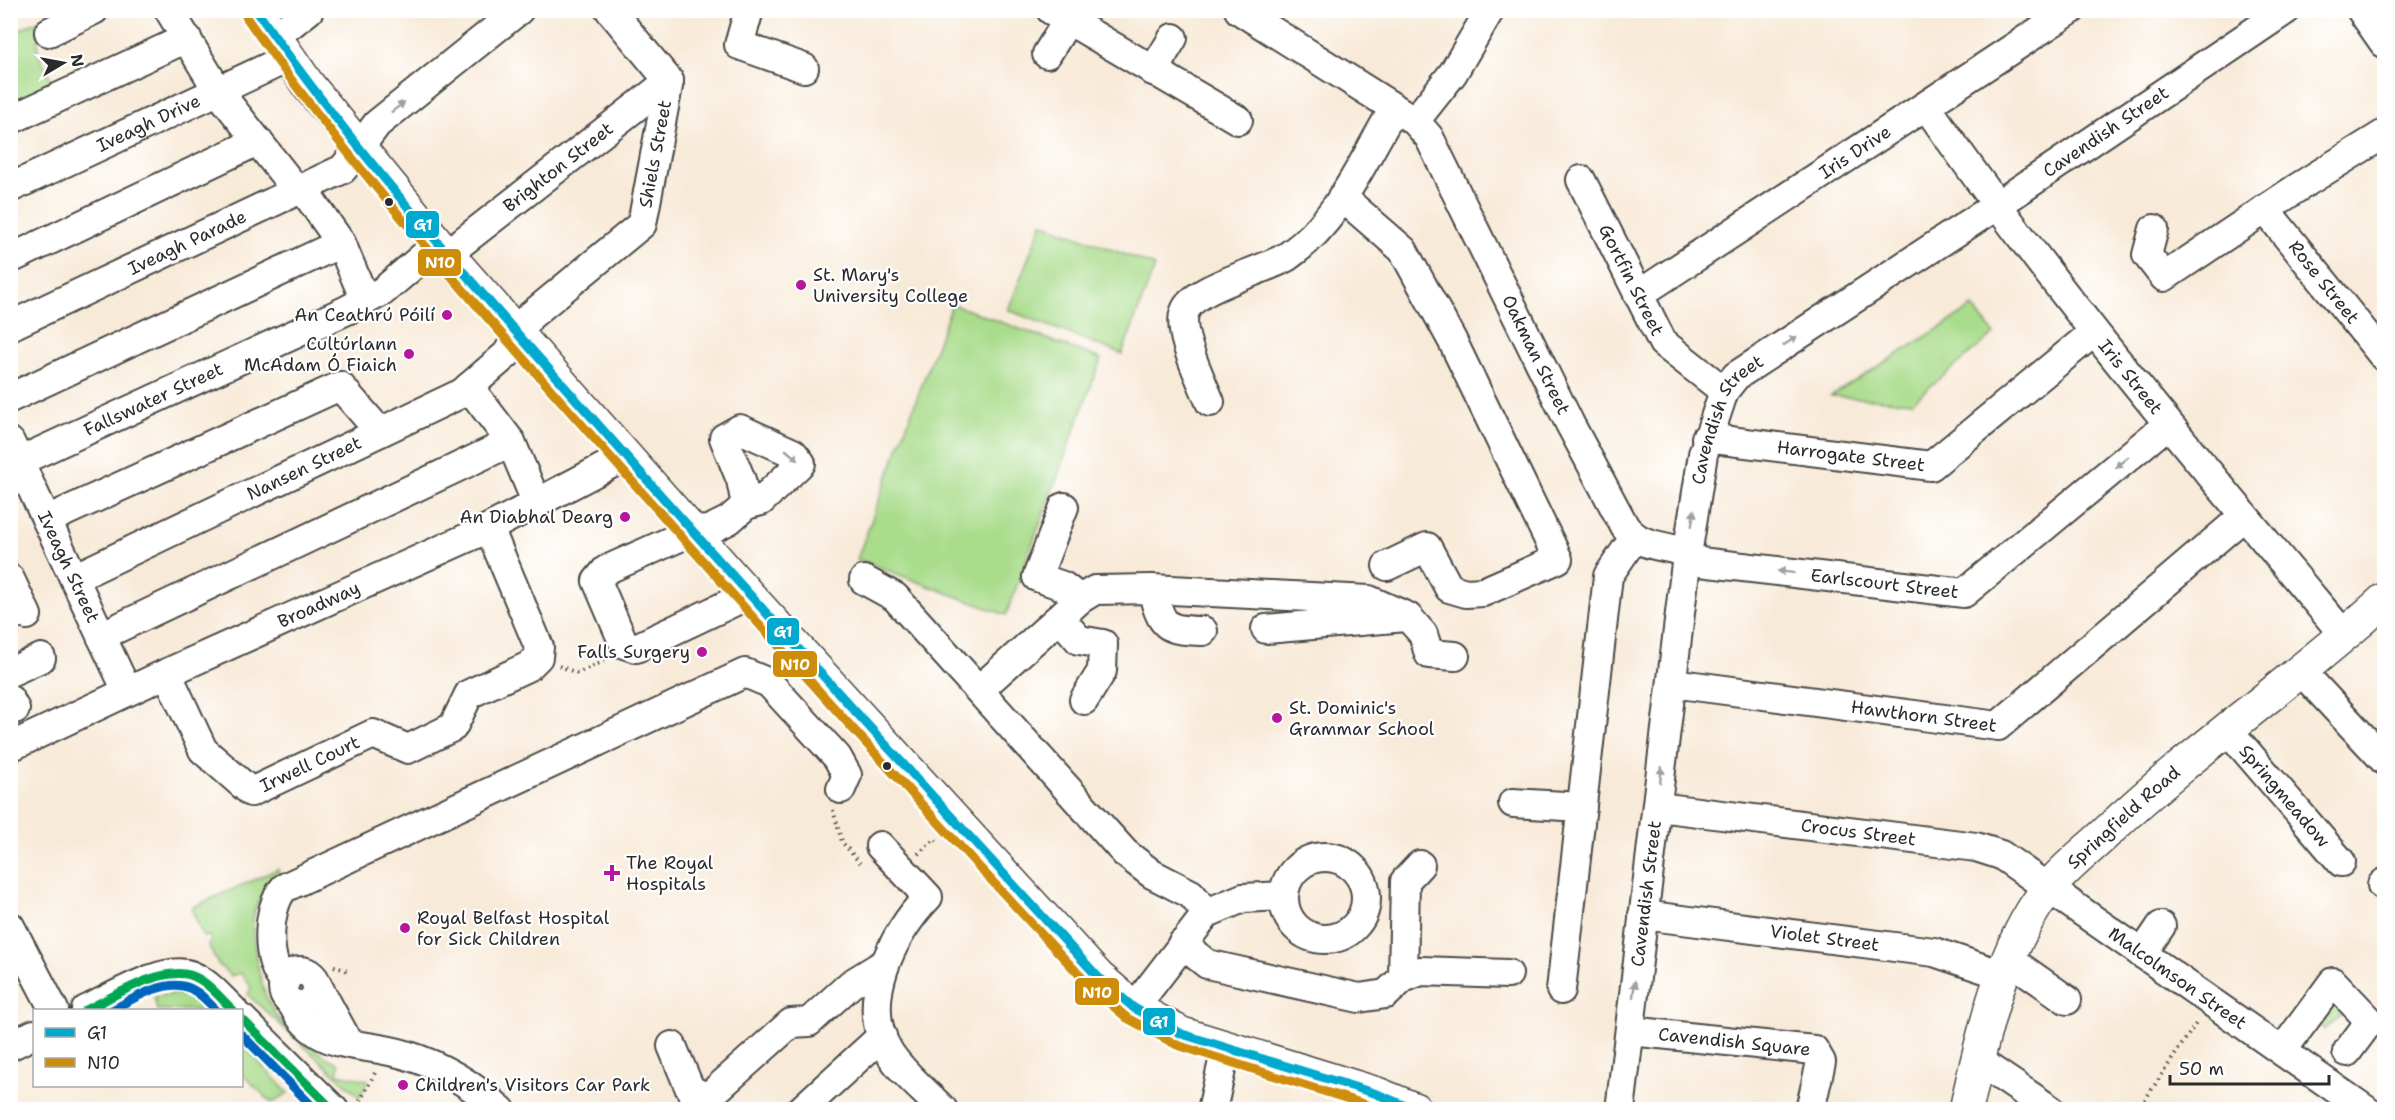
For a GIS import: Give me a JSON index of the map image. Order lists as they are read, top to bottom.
{
  "streets": {
    "main road": ["Springfield Road"],
    "street": [
      "Iveagh Drive",
      "Cavendish Street",
      "Shiels Street",
      "Iris Drive",
      "Brighton Street",
      "Iveagh Parade",
      "Gortfin Street",
      "Rose Street",
      "Oakman Street",
      "Iris Street",
      "Fallswater Street",
      "Harrogate Street",
      "Nansen Street",
      "Iveagh Street",
      "Earlscourt Street",
      "Broadway",
      "Hawthorn Street",
      "Irwell Court",
      "Springmeadow",
      "Crocus Street",
      "Violet Street",
      "Malcolmson Street",
      "Cavendish Square"
    ]
  },
  "crossings": [
    ["Cavendish Street", "Gortfin Street"],
    ["Cavendish Street", "Iris Street"],
    ["Cavendish Street", "Harrogate Street"],
    ["Cavendish Street", "Earlscourt Street"],
    ["Cavendish Street", "Hawthorn Street"],
    ["Cavendish Street", "Crocus Street"],
    ["Cavendish Street", "Violet Street"],
    ["Cavendish Street", "Cavendish Square"],
    ["Shiels Street", "Brighton Street"],
    ["Shiels Street", "Nansen Street"],
    ["Iris Drive", "Gortfin Street"],
    ["Iris Drive", "Iris Street"],
    ["Brighton Street", "Fallswater Street"],
    ["Iris Street", "Harrogate Street"],
    ["Iris Street", "Earlscourt Street"],
    ["Iris Street", "Hawthorn Street"],
    ["Iris Street", "Springfield Road"],
    ["Fallswater Street", "Iveagh Street"],
    ["Nansen Street", "Iveagh Street"],
    ["Iveagh Street", "Broadway"],
    ["Broadway", "Irwell Court"],
    ["Springmeadow", "Springfield Road"],
    ["Springfield Road", "Crocus Street"],
    ["Springfield Road", "Violet Street"],
    ["Springfield Road", "Malcolmson Street"],
    ["Crocus Street", "Malcolmson Street"]
  ],
  "one_way": ["Iveagh Parade", "Earlscourt Street"],
  "places": {
    "other": [
      "St. Mary's University College",
      "An Ceathrú Póilí",
      "Cultúrlann McAdam Ó Fiaich",
      "An Diabhal Dearg",
      "Falls Surgery",
      "St. Dominic's Grammar School",
      "Royal Belfast Hospital for Sick Children",
      "Children's Visitors Car Park"
    ],
    "health": ["The Royal Hospitals"]
  },
  "lines": ["transit line G1", "transit line N10"],
  "legend": ["G1", "N10"],
  "scale_bar": "50 m",
  "north": "right"
}
